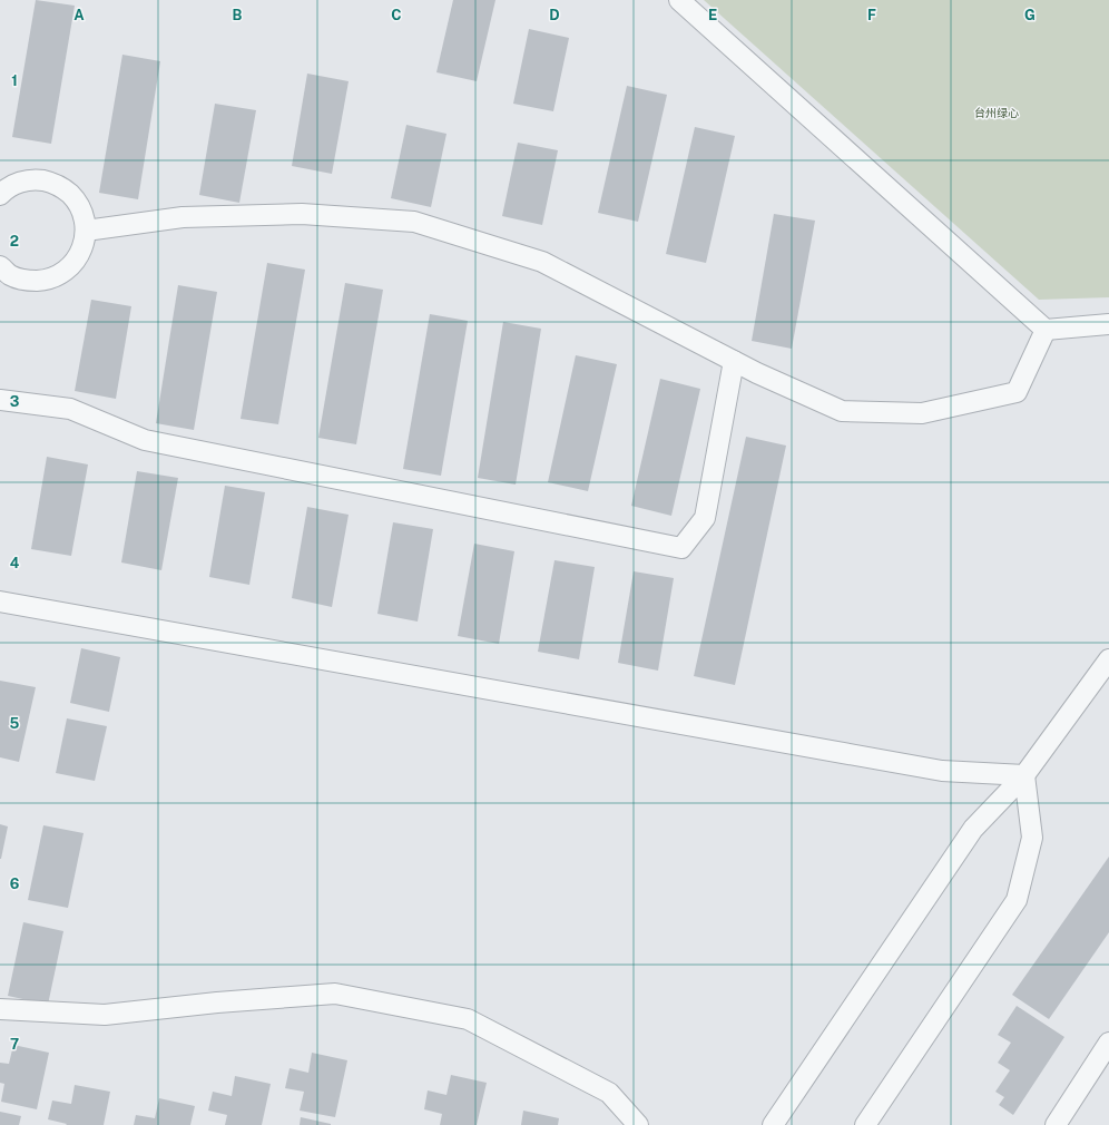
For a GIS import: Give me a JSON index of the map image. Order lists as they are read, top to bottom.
{
  "parks": ["台州绿心"],
  "grid": {
    "columns": [
      "A",
      "B",
      "C",
      "D",
      "E",
      "F",
      "G"
    ],
    "rows": [
      "1",
      "2",
      "3",
      "4",
      "5",
      "6",
      "7"
    ]
  }
}
